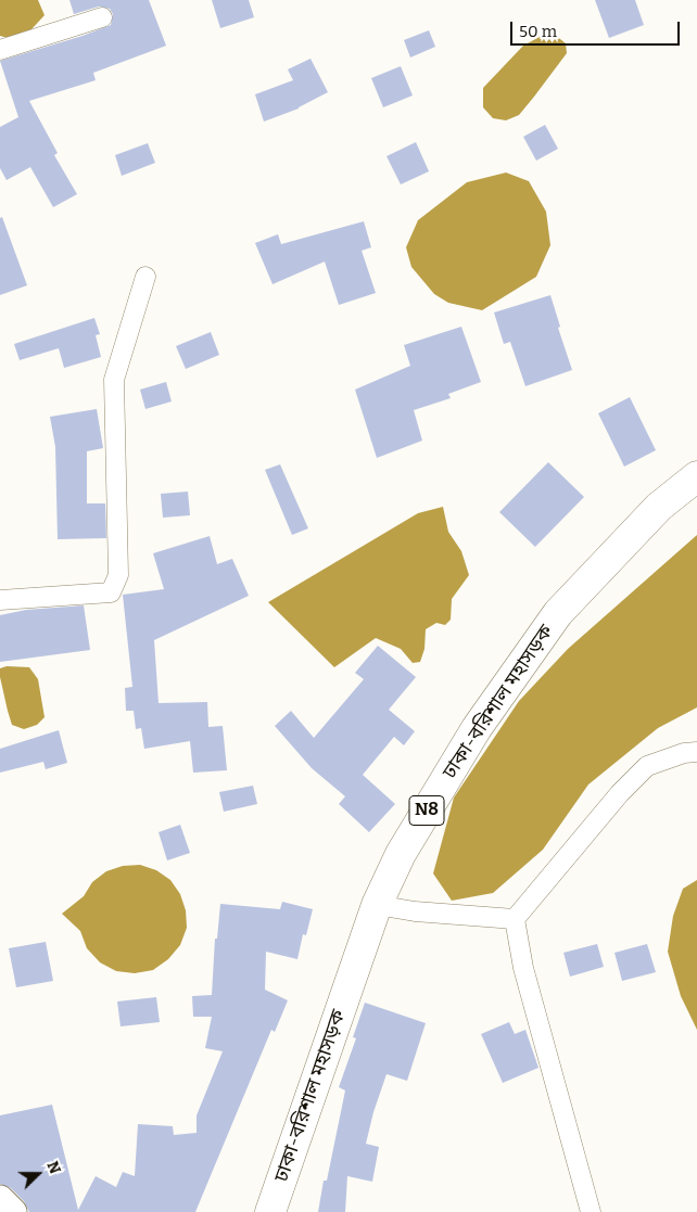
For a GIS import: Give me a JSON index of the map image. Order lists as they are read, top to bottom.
{
  "streets": {
    "highway": ["ঢাকা-বরিশাল মহাসড়ক", "N8"]
  },
  "scale_bar": "50 m",
  "north": "right"
}
